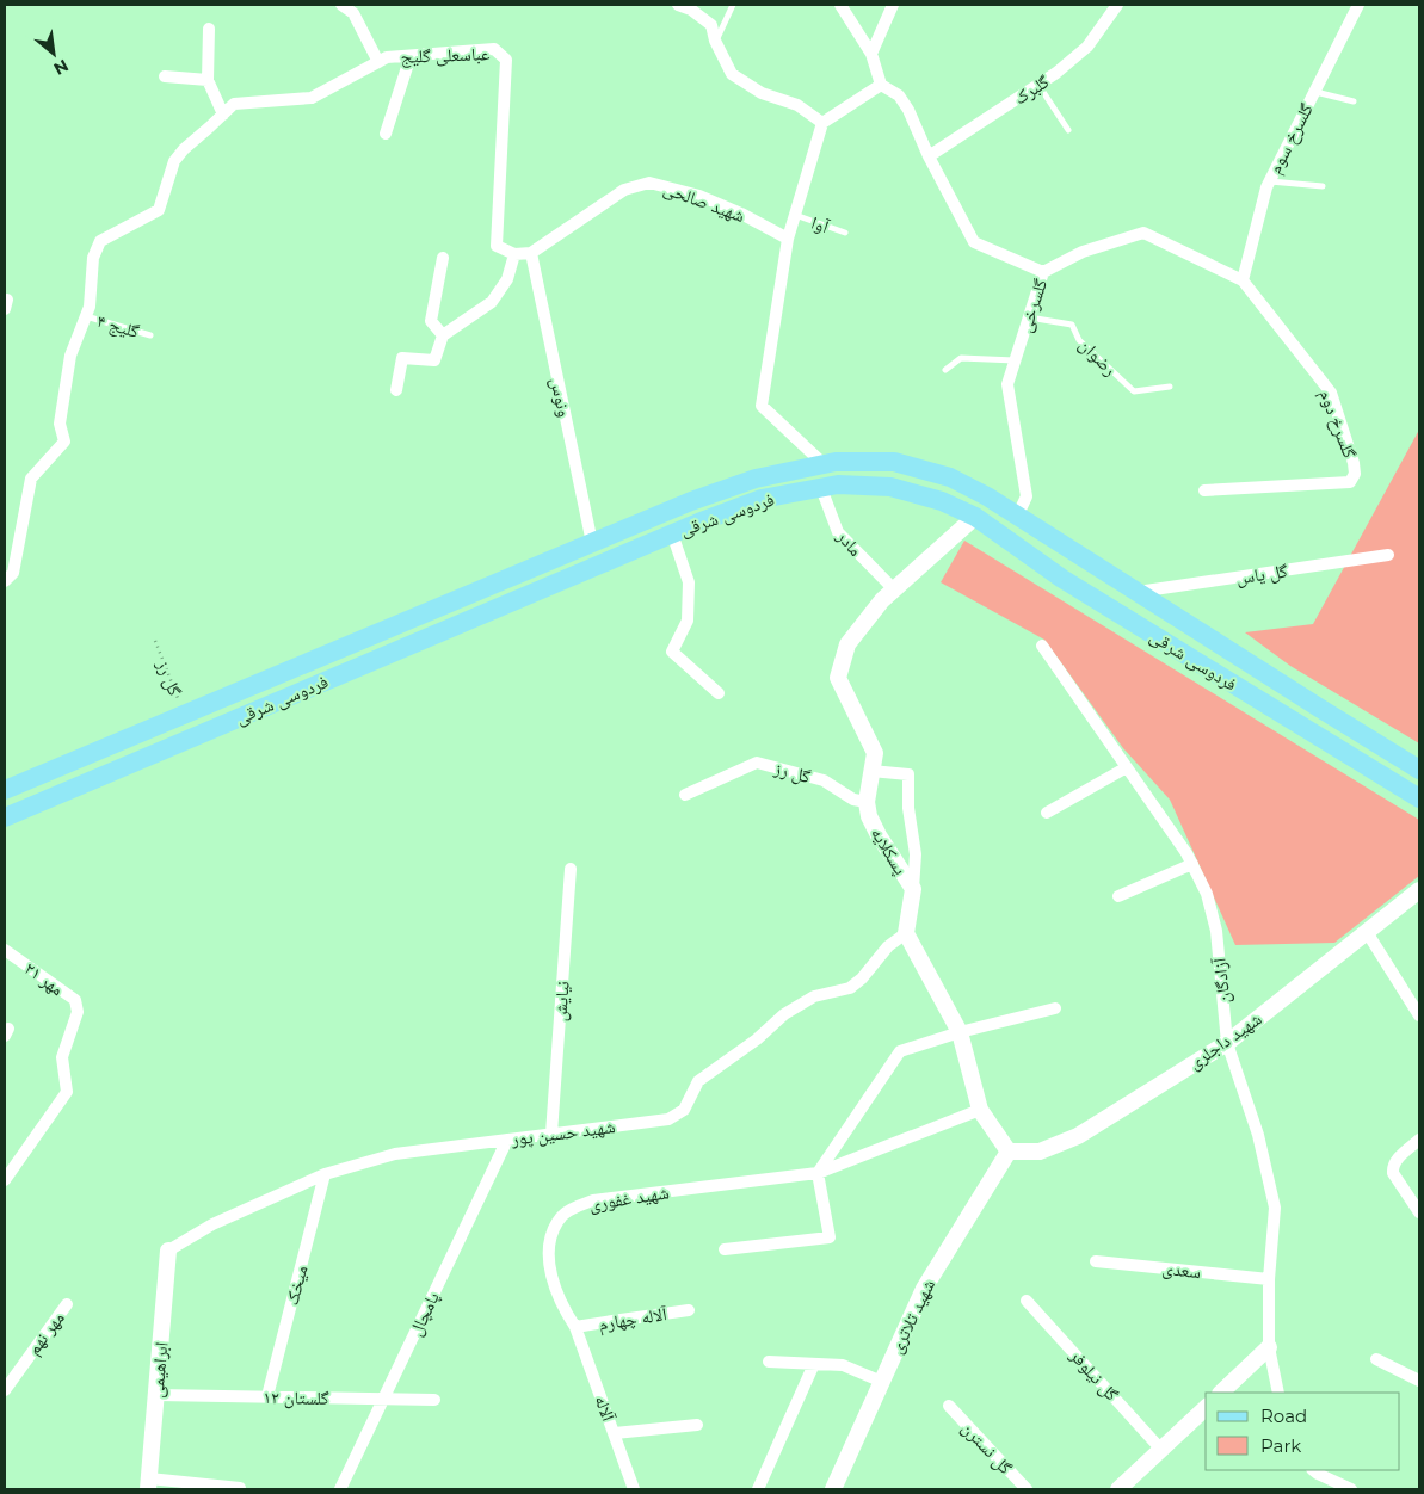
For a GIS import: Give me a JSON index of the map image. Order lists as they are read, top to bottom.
{
  "streets": {
    "main road": ["فردوسی شرقی"],
    "street": [
      "عباسعلی گلیج",
      "گلبرک",
      "گلسرخ سوم",
      "شهید صالحی",
      "گلسرخی",
      "ونوس",
      "گلسرخ دوم",
      "مادر",
      "گل یاس",
      "گل رز",
      "پسکلایه",
      "مهر ۲۱",
      "آزادگان",
      "نیایش",
      "شهید داجلری",
      "شهید حسین پور",
      "شهید غفوری",
      "سعدی",
      "میخک",
      "پامچال",
      "شهید تلاتری",
      "آلاله چهارم",
      "مهر نهم",
      "ابراهیمی",
      "گل نیلوفر",
      "گلستان ۱۲",
      "آلاله",
      "گل نسترن"
    ],
    "lane": ["آوا", "گلیج ۴", "رضوان"]
  },
  "crossings": [
    ["عباسعلی گلیج", "گلیج ۴"],
    ["گلسرخ سوم", "گلسرخی"],
    ["گلسرخ سوم", "گلسرخ دوم"],
    ["شهید صالحی", "ونوس"],
    ["گلسرخی", "رضوان"],
    ["گلسرخی", "گلسرخ دوم"],
    ["گلسرخی", "فردوسی شرقی"],
    ["ونوس", "فردوسی شرقی"],
    ["فردوسی شرقی", "مادر"],
    ["فردوسی شرقی", "گل یاس"],
    ["فردوسی شرقی", "گل رز"],
    ["فردوسی شرقی", "پسکلایه"],
    ["مادر", "پسکلایه"],
    ["گل رز", "پسکلایه"],
    ["پسکلایه", "شهید حسین پور"],
    ["آزادگان", "شهید داجلری"],
    ["آزادگان", "سعدی"],
    ["نیایش", "شهید حسین پور"],
    ["شهید داجلری", "شهید تلاتری"],
    ["شهید حسین پور", "میخک"],
    ["شهید حسین پور", "پامچال"],
    ["شهید حسین پور", "ابراهیمی"],
    ["شهید غفوری", "آلاله چهارم"],
    ["شهید غفوری", "آلاله"],
    ["میخک", "گلستان ۱۲"],
    ["پامچال", "گلستان ۱۲"],
    ["آلاله چهارم", "آلاله"],
    ["ابراهیمی", "گلستان ۱۲"]
  ],
  "legend": ["Road", "Park"],
  "north": "bottom right"
}
